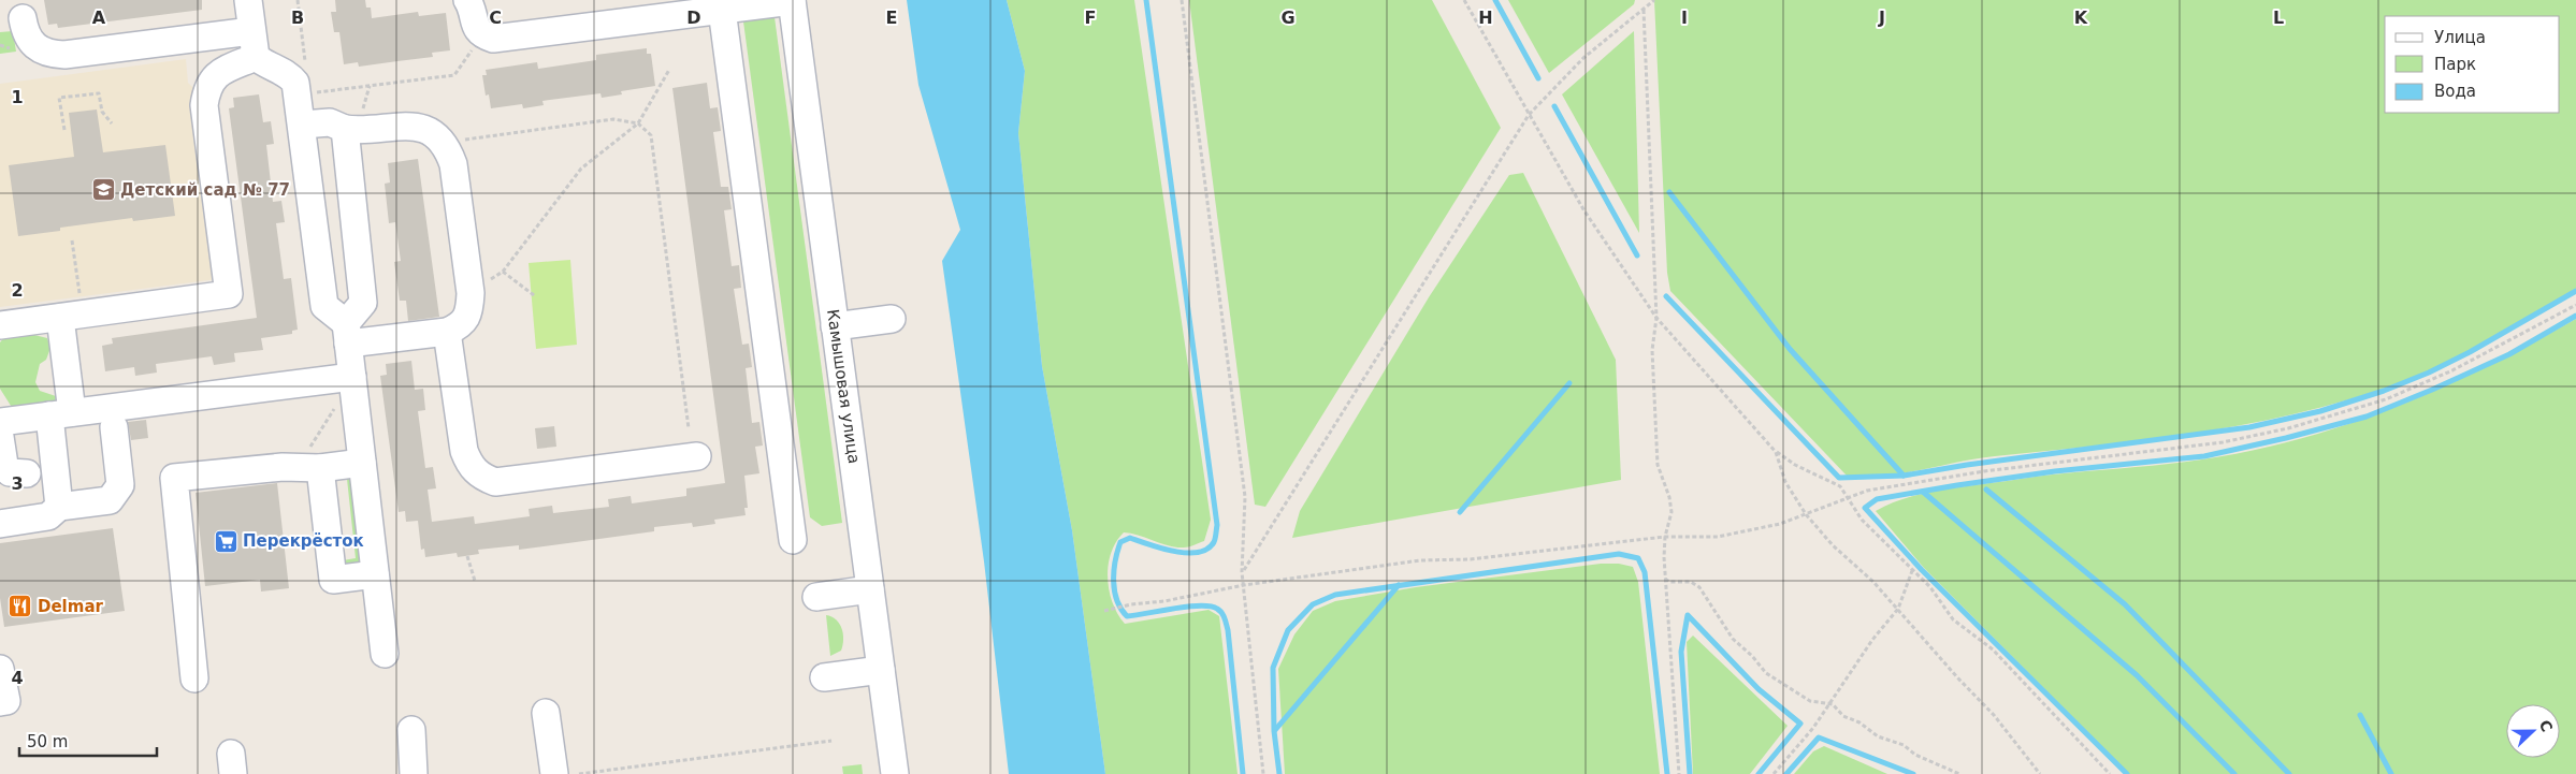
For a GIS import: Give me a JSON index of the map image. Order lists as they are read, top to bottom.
{
  "streets": {
    "street": ["Камышовая улица"]
  },
  "places": {
    "school or university": ["Детский сад № 77"],
    "supermarket": ["Перекрёсток"],
    "restaurant": ["Delmar"]
  },
  "legend": ["Улица", "Парк", "Вода"],
  "scale_bar": "50 m",
  "north": "right",
  "grid": {
    "columns": [
      "A",
      "B",
      "C",
      "D",
      "E",
      "F",
      "G",
      "H",
      "I",
      "J",
      "K",
      "L"
    ],
    "rows": [
      "1",
      "2",
      "3",
      "4"
    ]
  }
}
